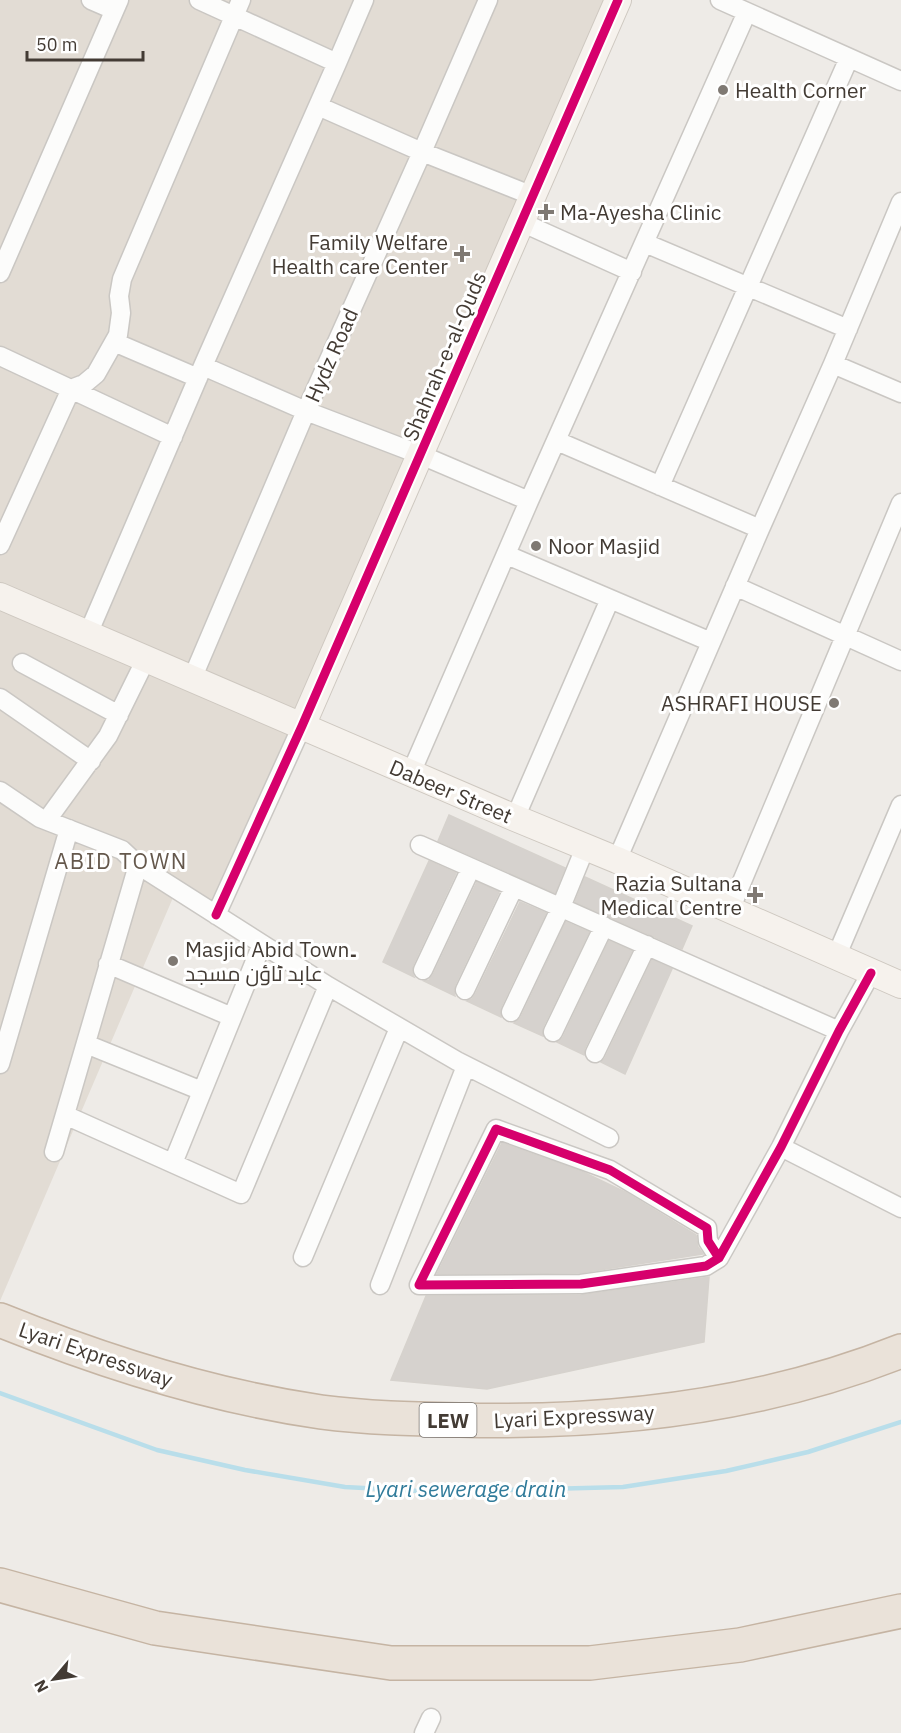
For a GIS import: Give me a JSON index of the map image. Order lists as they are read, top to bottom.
{
  "streets": {
    "highway": ["Lyari Expressway", "LEW"],
    "street": ["Hydz Road", "Shahrah-e-al-Quds", "Dabeer Street"]
  },
  "crossings": [
    ["Hydz Road", "Dabeer Street"],
    ["Shahrah-e-al-Quds", "Dabeer Street"]
  ],
  "districts": ["ABID TOWN"],
  "water": ["Lyari sewerage drain"],
  "places": {
    "other": [
      "Health Corner",
      "Noor Masjid",
      "ASHRAFI HOUSE",
      "Masjid Abid Town۔ عابد ٹاؤن مسجد"
    ],
    "health": ["Ma-Ayesha Clinic", "Family Welfare Health care Center", "Razia Sultana Medical Centre"]
  },
  "scale_bar": "50 m",
  "north": "bottom left"
}
